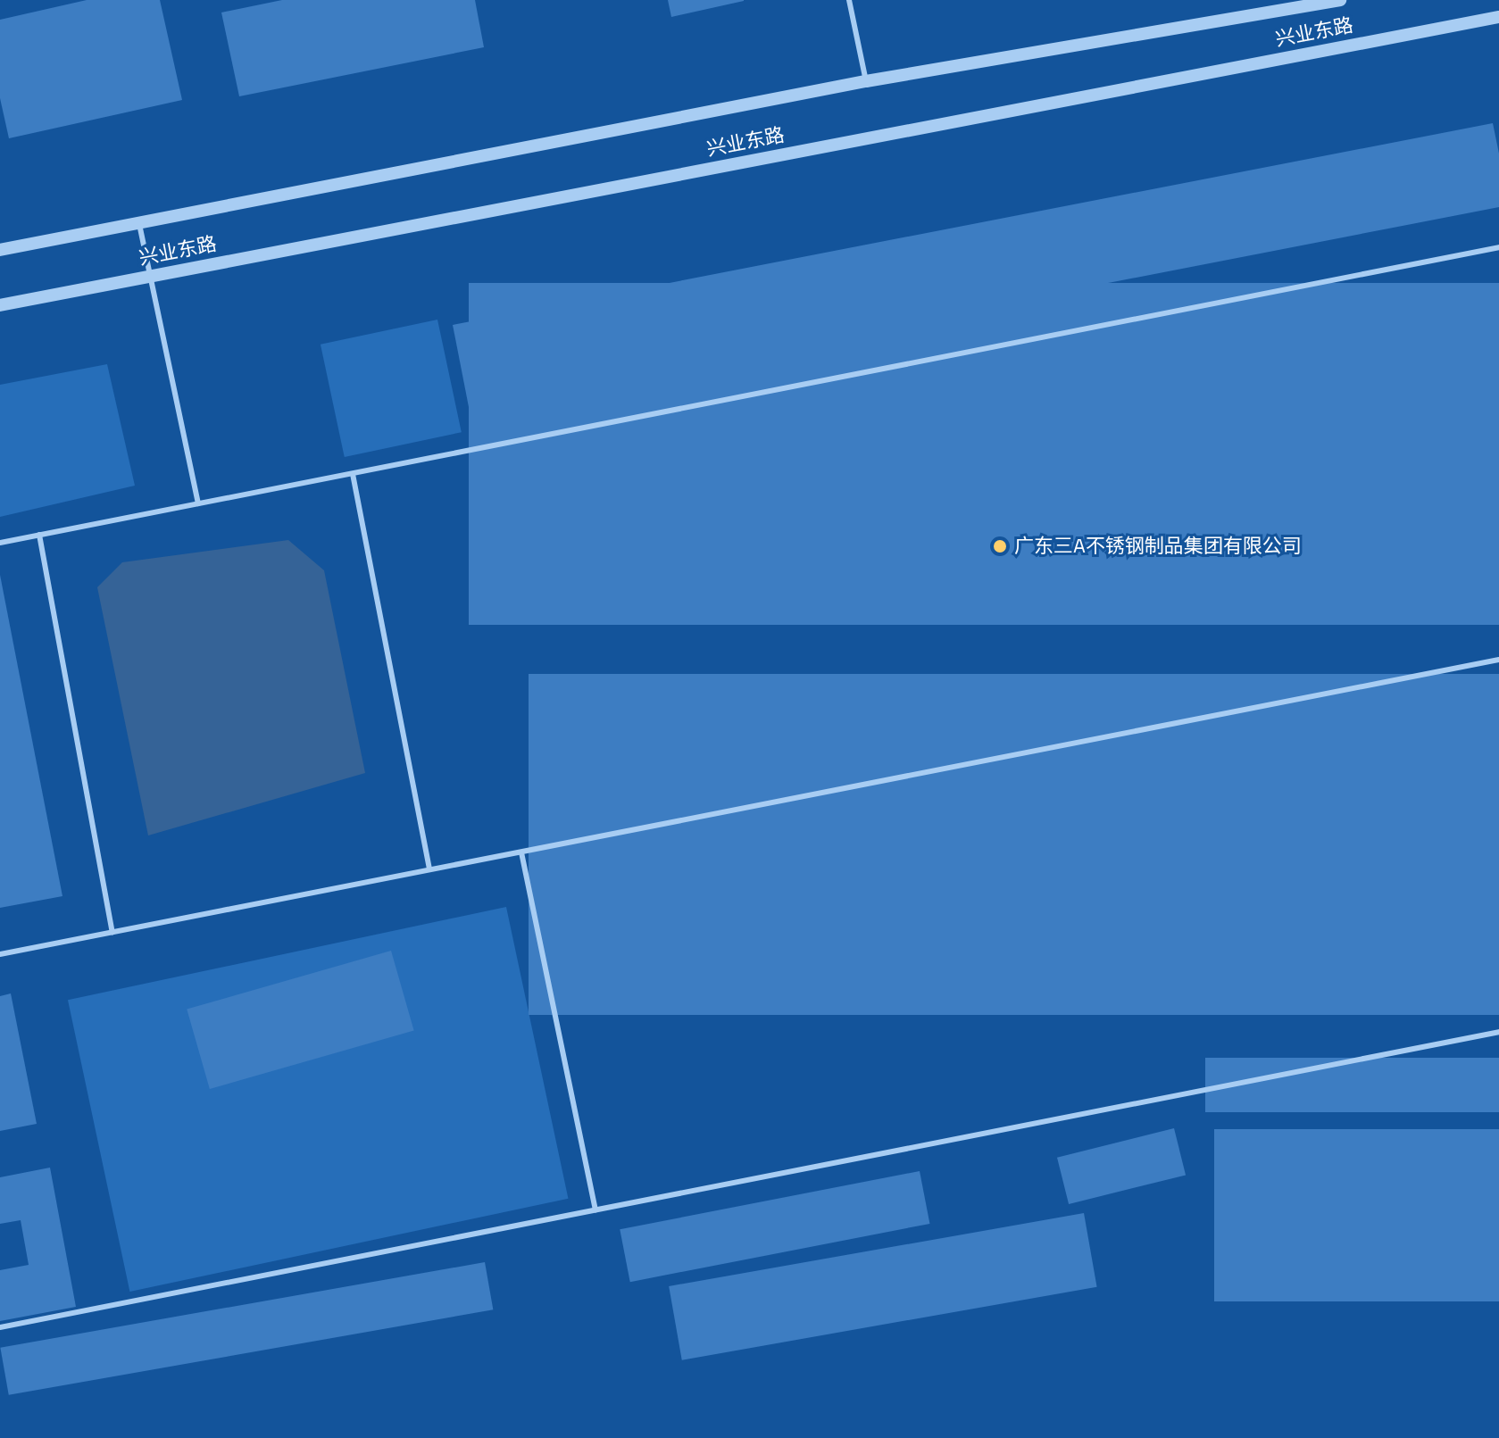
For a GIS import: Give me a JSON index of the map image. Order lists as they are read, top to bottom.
{
  "streets": {
    "street": ["兴业东路"]
  },
  "places": ["广东三A不锈钢制品集团有限公司"]
}
